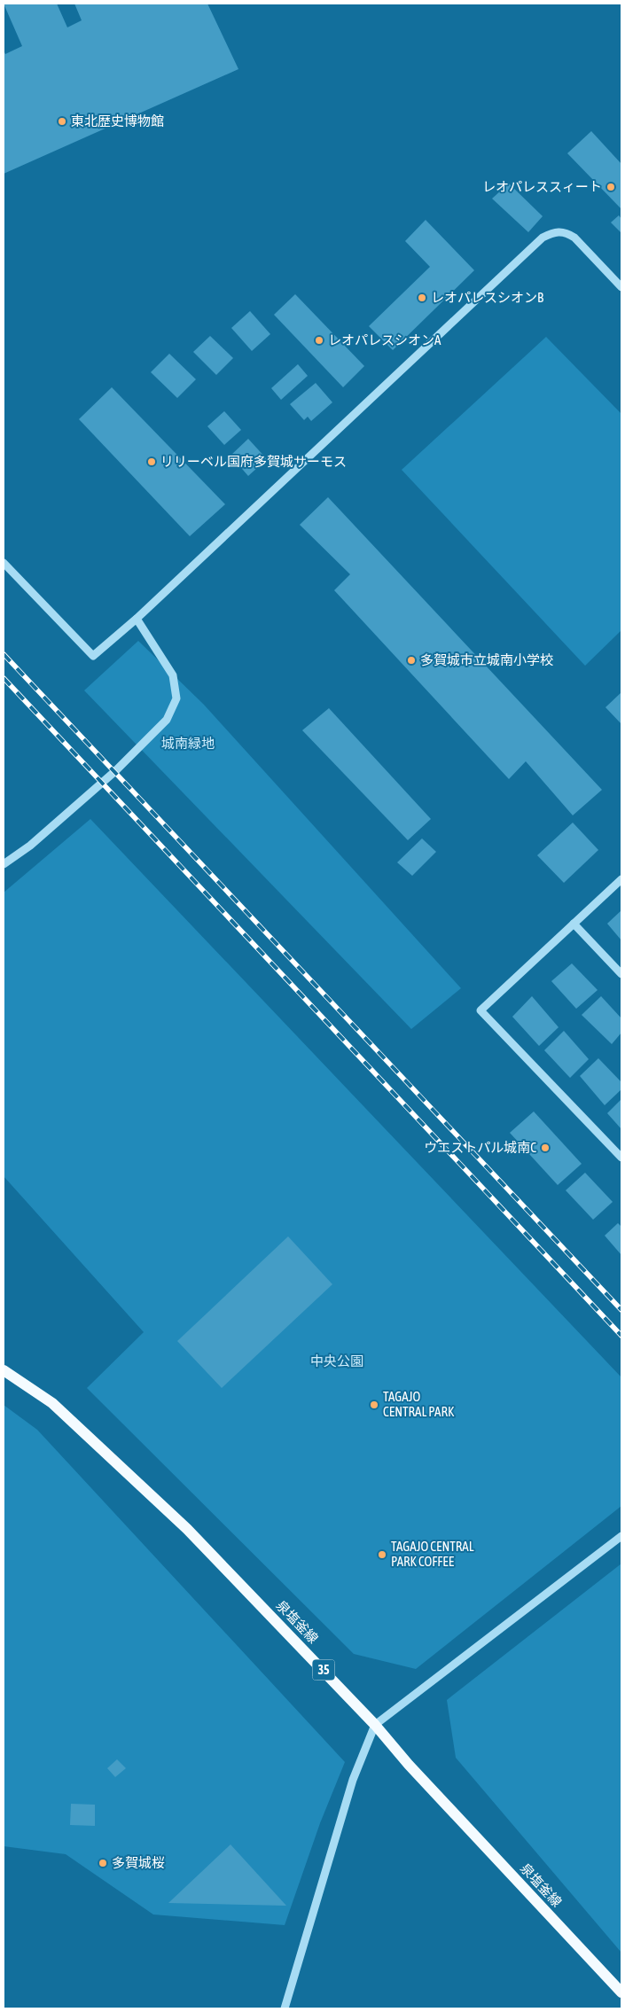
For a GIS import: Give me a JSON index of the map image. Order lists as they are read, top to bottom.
{
  "streets": {
    "main road": ["泉塩釜線", "35"]
  },
  "parks": ["城南緑地", "中央公園"],
  "places": [
    "東北歴史博物館",
    "レオパレススィート",
    "レオパレスシオンB",
    "レオパレスシオンA",
    "リリーベル国府多賀城サーモス",
    "多賀城市立城南小学校",
    "ウエストパル城南C",
    "TAGAJO CENTRAL PARK",
    "TAGAJO CENTRAL PARK COFFEE",
    "多賀城桜"
  ]
}
